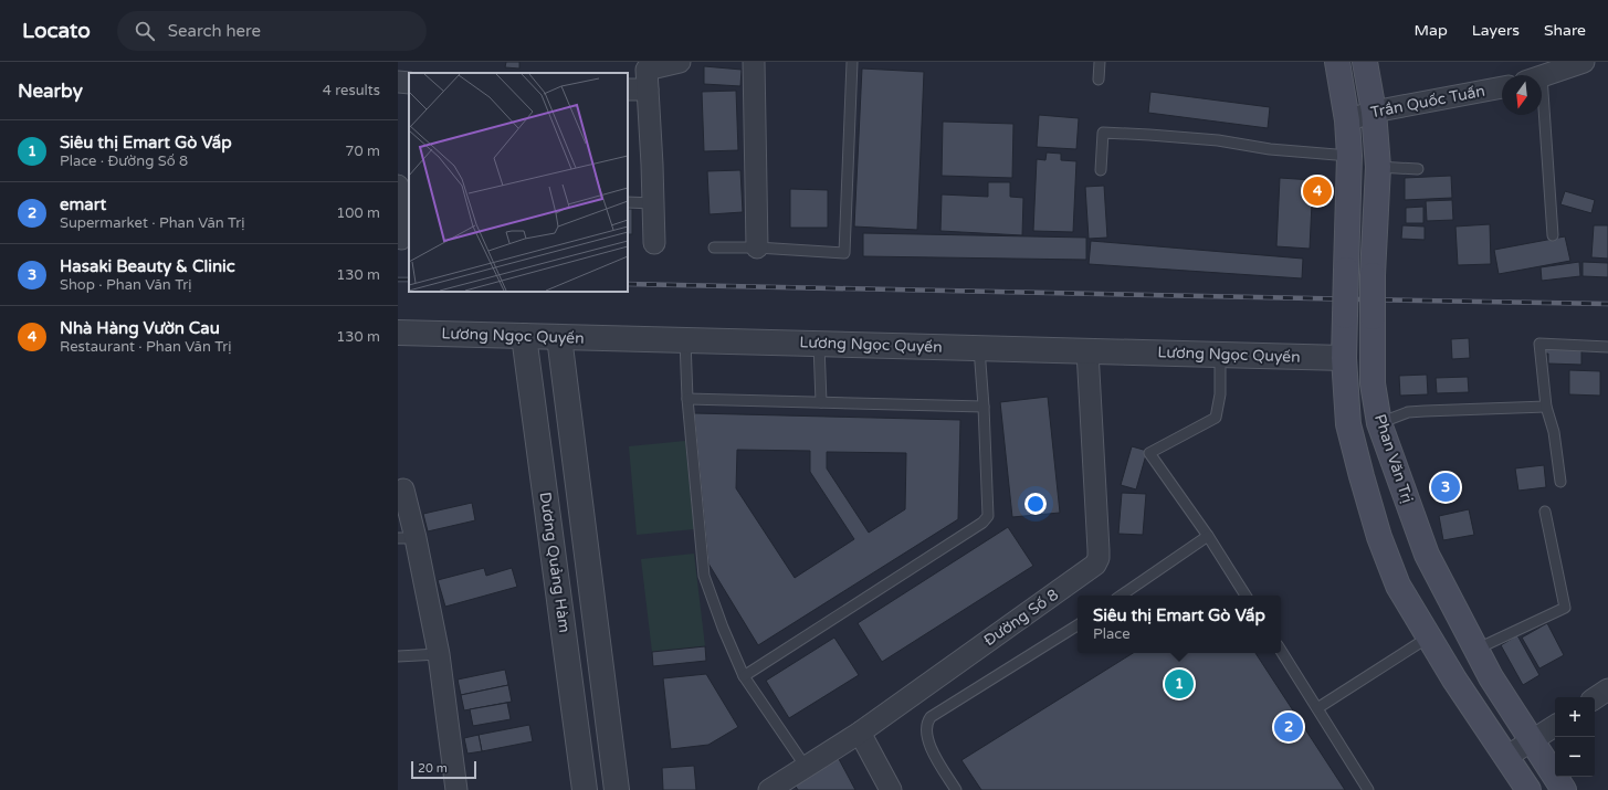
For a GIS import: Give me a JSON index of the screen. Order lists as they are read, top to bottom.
{
  "streets": {
    "main road": ["Phan Văn Trị"],
    "street": [
      "Trần Quốc Tuấn",
      "Lương Ngọc Quyến",
      "Dương Quảng Hàm",
      "Đường Số 8"
    ]
  },
  "crossings": [
    ["Trần Quốc Tuấn", "Phan Văn Trị"],
    ["Lương Ngọc Quyến", "Phan Văn Trị"],
    ["Lương Ngọc Quyến", "Dương Quảng Hàm"],
    ["Lương Ngọc Quyến", "Đường Số 8"]
  ],
  "scale_bar": "20 m",
  "north": "bottom",
  "page": {
    "header": "Locato",
    "search": "Search here",
    "nav": ["Map", "Layers", "Share"],
    "heading": ["Nearby", "4 results"],
    "list": [
      {
        "mark": "1",
        "name": "Siêu thị Emart Gò Vấp",
        "note": "Place · Đường Số 8",
        "value": "70 m"
      },
      {
        "mark": "2",
        "name": "emart",
        "note": "Supermarket · Phan Văn Trị",
        "value": "100 m"
      },
      {
        "mark": "3",
        "name": "Hasaki Beauty & Clinic",
        "note": "Shop · Phan Văn Trị",
        "value": "130 m"
      },
      {
        "mark": "4",
        "name": "Nhà Hàng Vườn Cau",
        "note": "Restaurant · Phan Văn Trị",
        "value": "130 m"
      }
    ],
    "pins": [
      "4",
      "3",
      "1",
      "2"
    ],
    "popup": ["Siêu thị Emart Gò Vấp", "Place"],
    "map_buttons": ["+", "−"],
    "scale": "20 m"
  }
}
